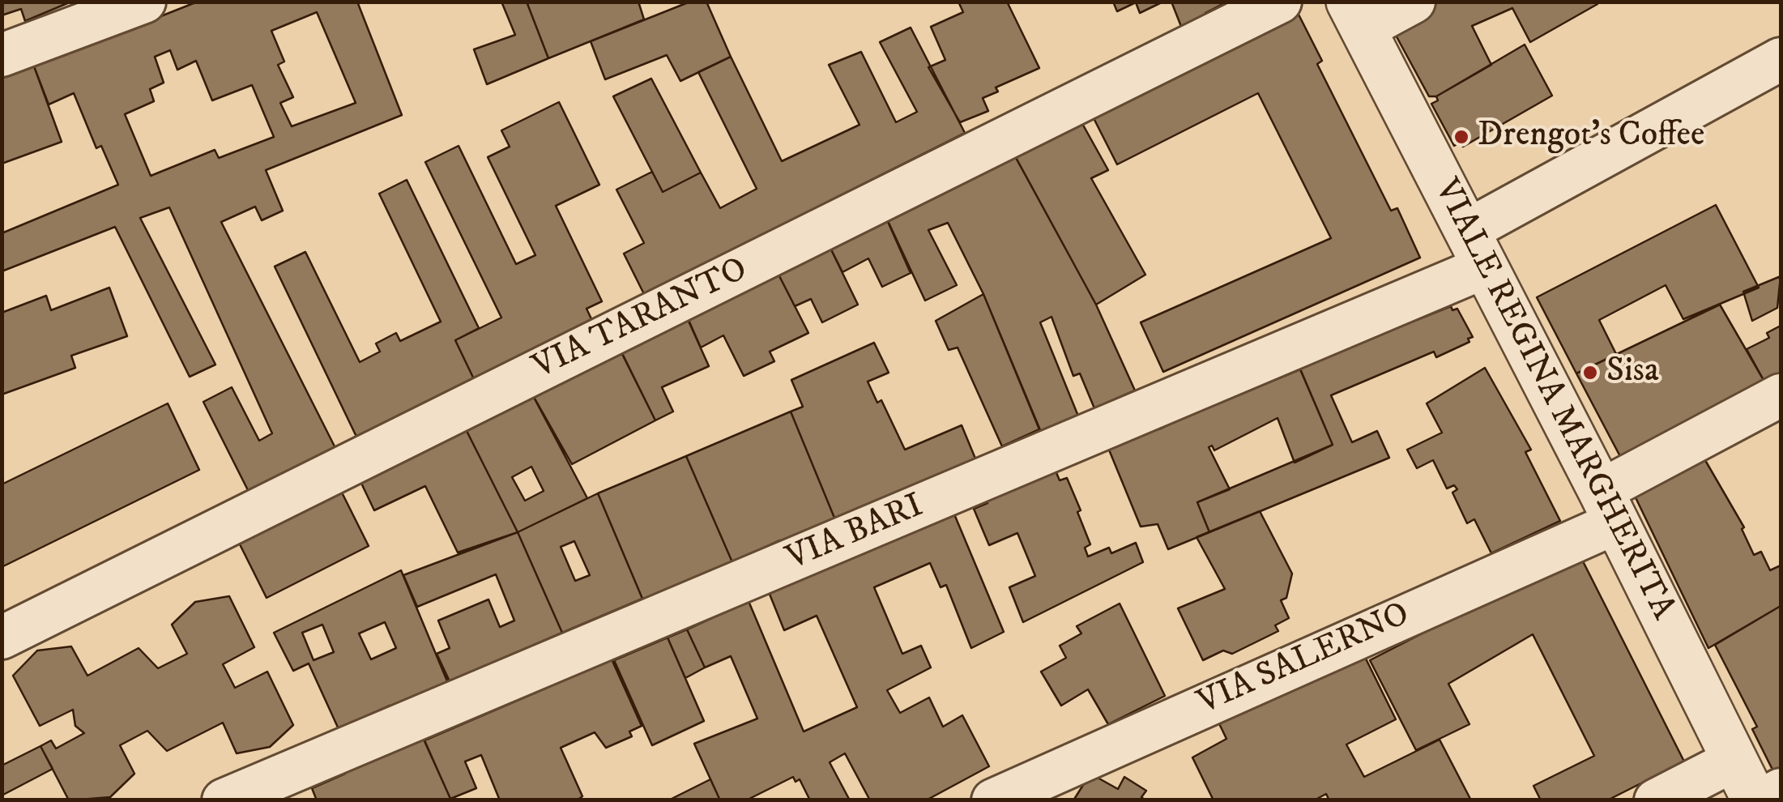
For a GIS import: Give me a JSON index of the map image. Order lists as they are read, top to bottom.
{
  "streets": {
    "street": [
      "VIA TARANTO",
      "VIALE REGINA MARGHERITA",
      "VIA BARI",
      "VIA SALERNO"
    ]
  },
  "crossings": [
    ["VIALE REGINA MARGHERITA", "VIA BARI"],
    ["VIALE REGINA MARGHERITA", "VIA SALERNO"]
  ],
  "places": ["Drengot's Coffee", "Sisa"]
}
